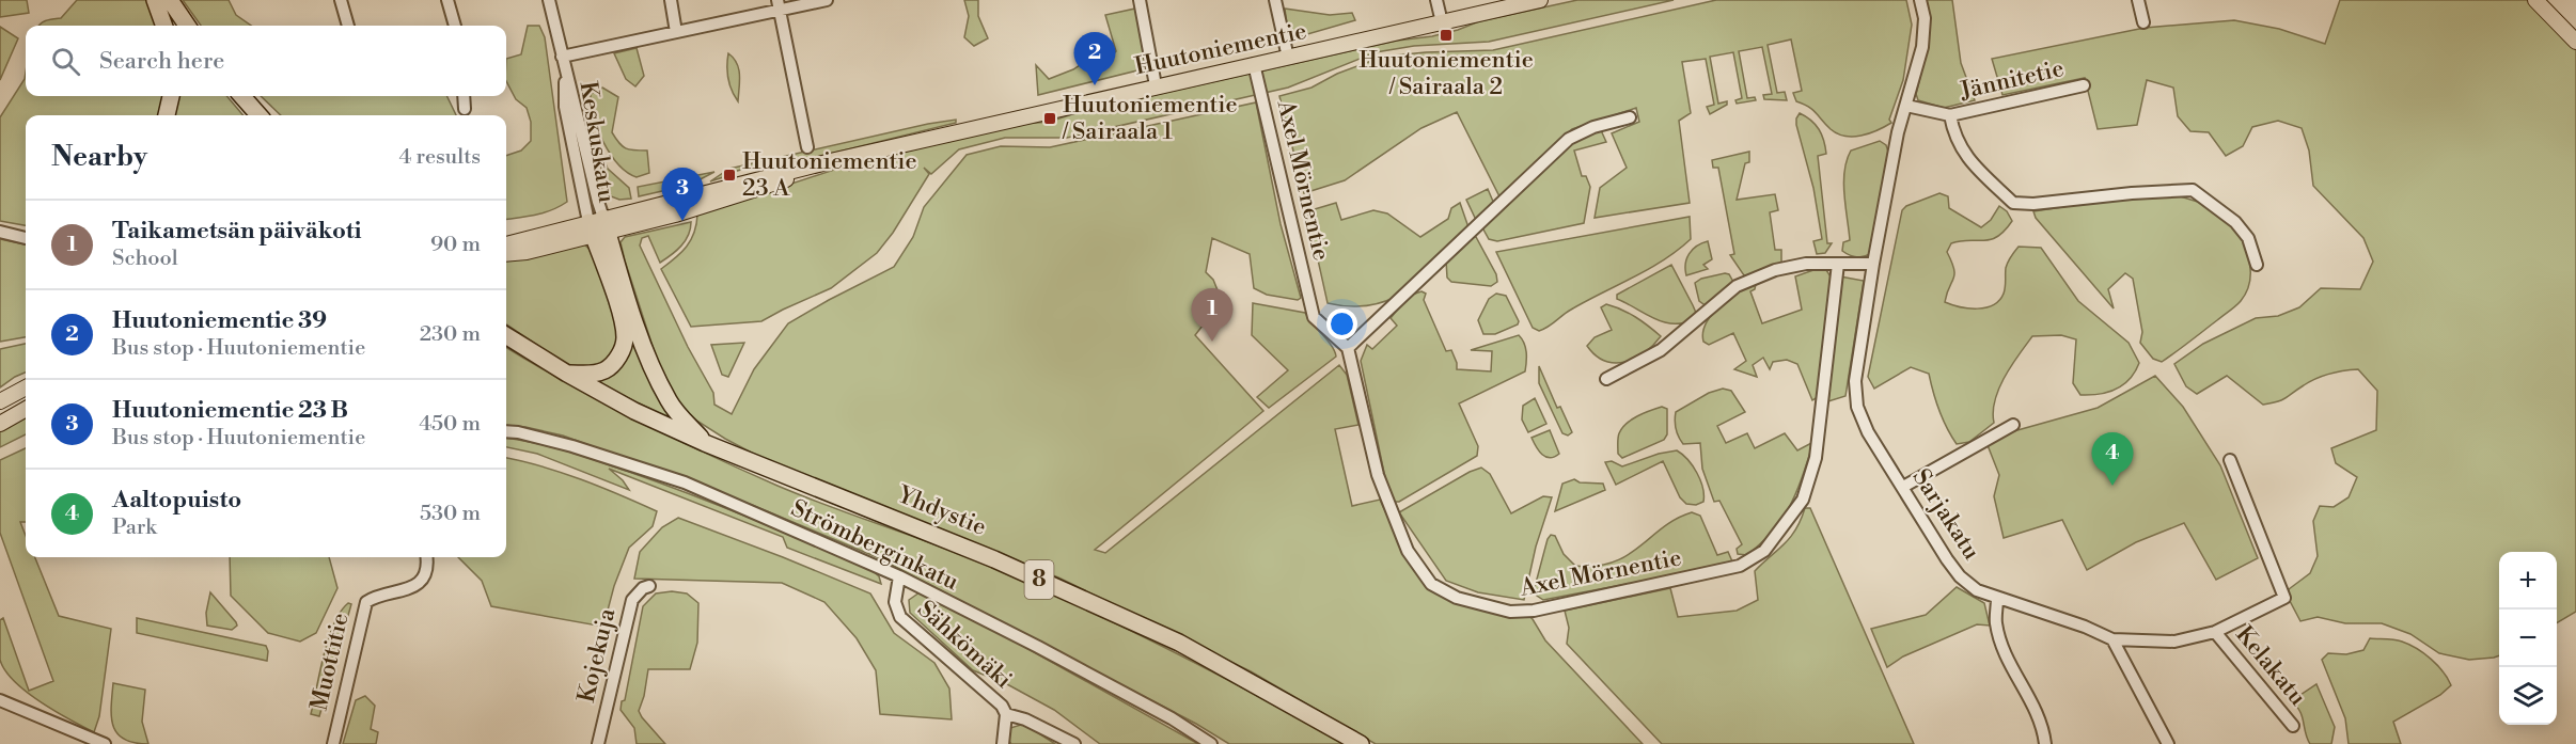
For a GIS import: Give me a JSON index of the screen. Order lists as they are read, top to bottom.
{
  "streets": {
    "highway": ["Yhdystie", "8"],
    "main road": ["Huutoniementie"],
    "street": [
      "Jännitetie",
      "Keskuskatu",
      "Axel Mörnentie",
      "Sarjakatu",
      "Strömberginkatu",
      "Sähkömäki",
      "Kojekuja",
      "Muottitie",
      "Kelakatu"
    ]
  },
  "crossings": [
    ["Huutoniementie", "Keskuskatu"],
    ["Huutoniementie", "Axel Mörnentie"],
    ["Sarjakatu", "Kelakatu"],
    ["Strömberginkatu", "Sähkömäki"]
  ],
  "places": {
    "transit": ["Huutoniementie / Sairaala 2", "Huutoniementie / Sairaala 1", "Huutoniementie 23 A"]
  },
  "page": {
    "search": "Search here",
    "pins": [
      "2",
      "3",
      "1",
      "4"
    ],
    "heading": ["Nearby", "4 results"],
    "list": [
      {
        "mark": "1",
        "name": "Taikametsän päiväkoti",
        "note": "School",
        "value": "90 m"
      },
      {
        "mark": "2",
        "name": "Huutoniementie 39",
        "note": "Bus stop · Huutoniementie",
        "value": "230 m"
      },
      {
        "mark": "3",
        "name": "Huutoniementie 23 B",
        "note": "Bus stop · Huutoniementie",
        "value": "450 m"
      },
      {
        "mark": "4",
        "name": "Aaltopuisto",
        "note": "Park",
        "value": "530 m"
      }
    ],
    "map_buttons": ["+", "−"]
  }
}
